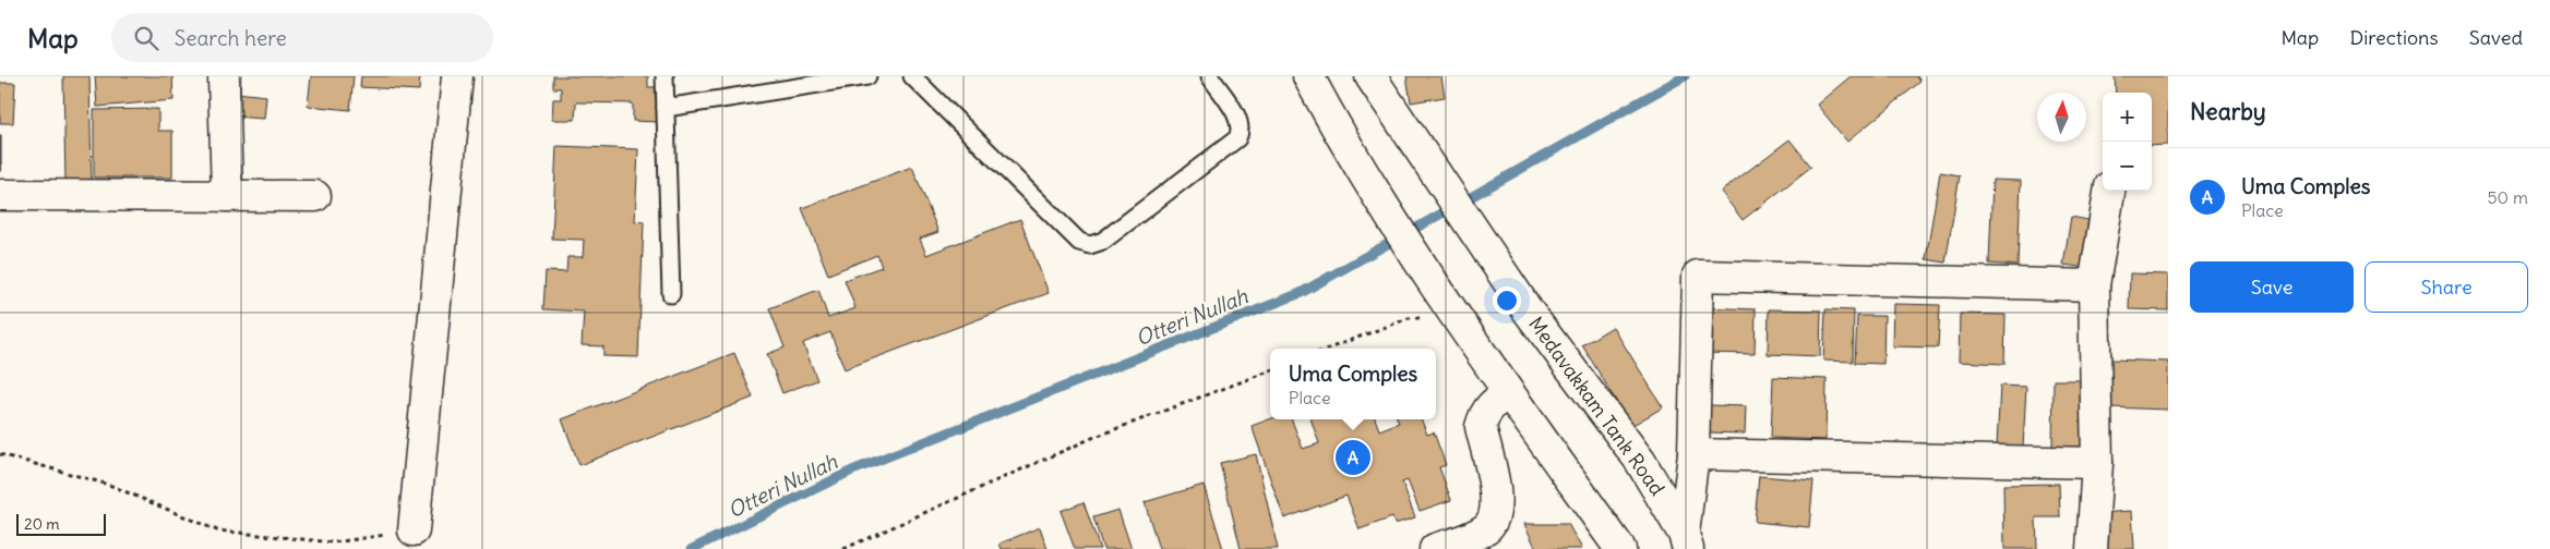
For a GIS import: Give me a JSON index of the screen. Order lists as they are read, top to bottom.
{
  "streets": {
    "street": ["Medavakkam Tank Road"]
  },
  "water": ["Otteri Nullah"],
  "scale_bar": "20 m",
  "north": "top",
  "page": {
    "header": "Map",
    "search": "Search here",
    "nav": ["Map", "Directions", "Saved"],
    "heading": "Nearby",
    "map_buttons": ["+", "−"],
    "list": [
      {
        "mark": "A",
        "name": "Uma Comples",
        "note": "Place",
        "value": "50 m"
      }
    ],
    "buttons": ["Save", "Share"],
    "popup": ["Uma Comples", "Place"],
    "pins": "A",
    "scale": "20 m"
  }
}
